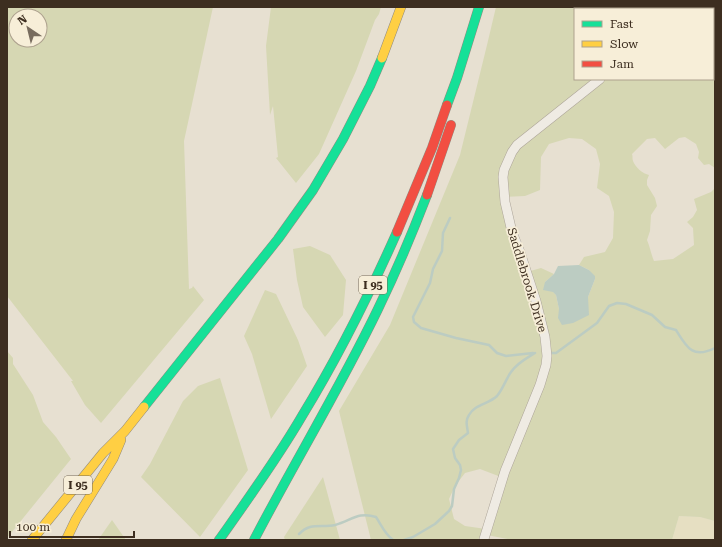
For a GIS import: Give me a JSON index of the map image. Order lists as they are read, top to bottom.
{
  "streets": {
    "highway": ["I 95"],
    "street": ["Saddlebrook Drive"]
  },
  "legend": ["Fast", "Slow", "Jam"],
  "scale_bar": "100 m",
  "north": "top left"
}
